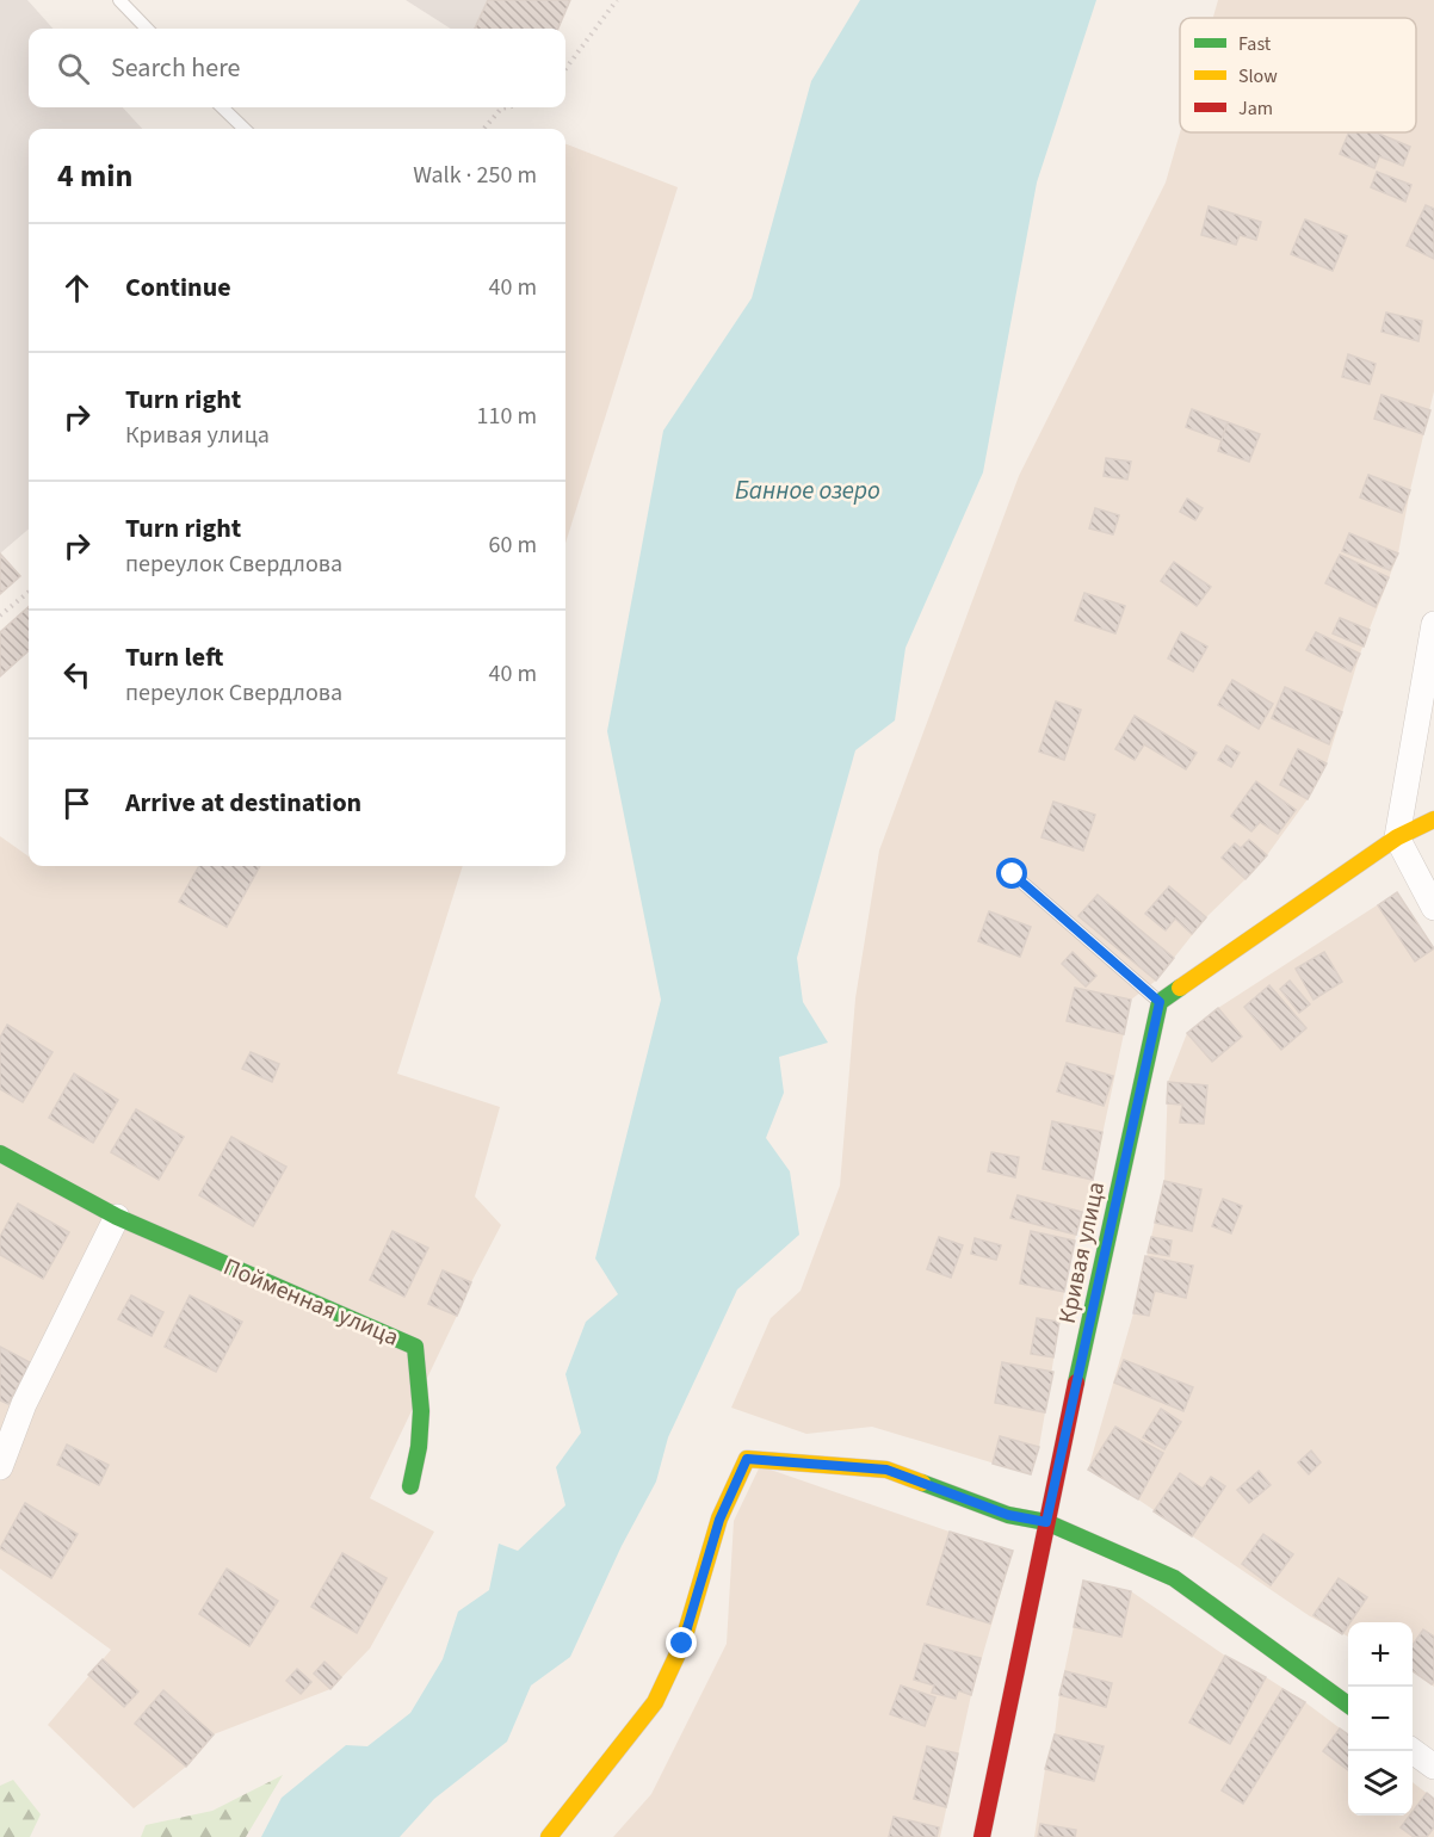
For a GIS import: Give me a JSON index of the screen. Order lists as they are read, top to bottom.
{
  "streets": {
    "street": ["Кривая улица", "Пойменная улица"]
  },
  "water": ["Банное озеро"],
  "legend": ["Fast", "Slow", "Jam"],
  "page": {
    "search": "Search here",
    "heading": ["4 min", "Walk · 250 m"],
    "list": [
      ["Continue", "40 m"],
      ["Turn right", "Кривая улица", "110 m"],
      ["Turn right", "переулок Свердлова", "60 m"],
      ["Turn left", "переулок Свердлова", "40 m"],
      "Arrive at destination"
    ],
    "map_buttons": ["+", "−"]
  }
}
